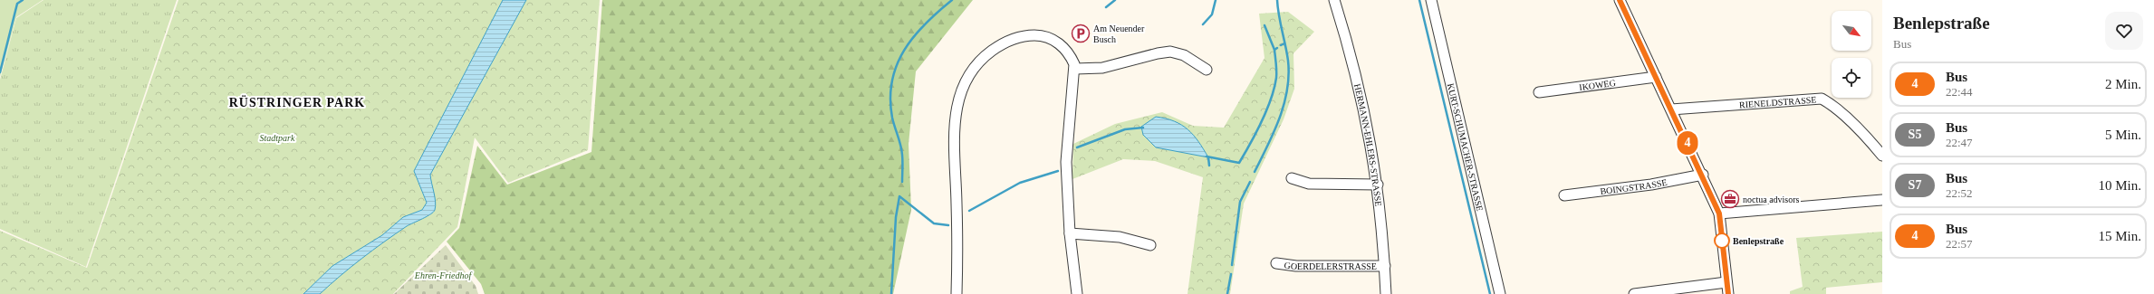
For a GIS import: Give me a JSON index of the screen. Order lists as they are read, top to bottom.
{
  "streets": {
    "street": [
      "IKOWEG",
      "RIENELDSTRASSE",
      "HERMANN-EHLERS-STRASSE",
      "KURT-SCHUMACHER-STRASSE",
      "BOINGSTRASSE",
      "GOERDELERSTRASSE"
    ]
  },
  "crossings": [
    ["HERMANN-EHLERS-STRASSE", "GOERDELERSTRASSE"]
  ],
  "districts": ["RÜSTRINGER PARK"],
  "parks": ["Stadtpark", "Ehren-Friedhof"],
  "places": {
    "parking": ["Am Neuender Busch"],
    "office": ["noctua advisors"],
    "other": ["Benlepstraße"]
  },
  "lines": ["bus line 4"],
  "north": "bottom right",
  "page": {
    "on_map": "4",
    "heading": ["Benlepstraße", "Bus"],
    "list": [
      {
        "mark": "4",
        "name": "Bus",
        "note": "22:44",
        "value": "2 Min."
      },
      {
        "mark": "S5",
        "name": "Bus",
        "note": "22:47",
        "value": "5 Min."
      },
      {
        "mark": "S7",
        "name": "Bus",
        "note": "22:52",
        "value": "10 Min."
      },
      {
        "mark": "4",
        "name": "Bus",
        "note": "22:57",
        "value": "15 Min."
      }
    ]
  }
}
